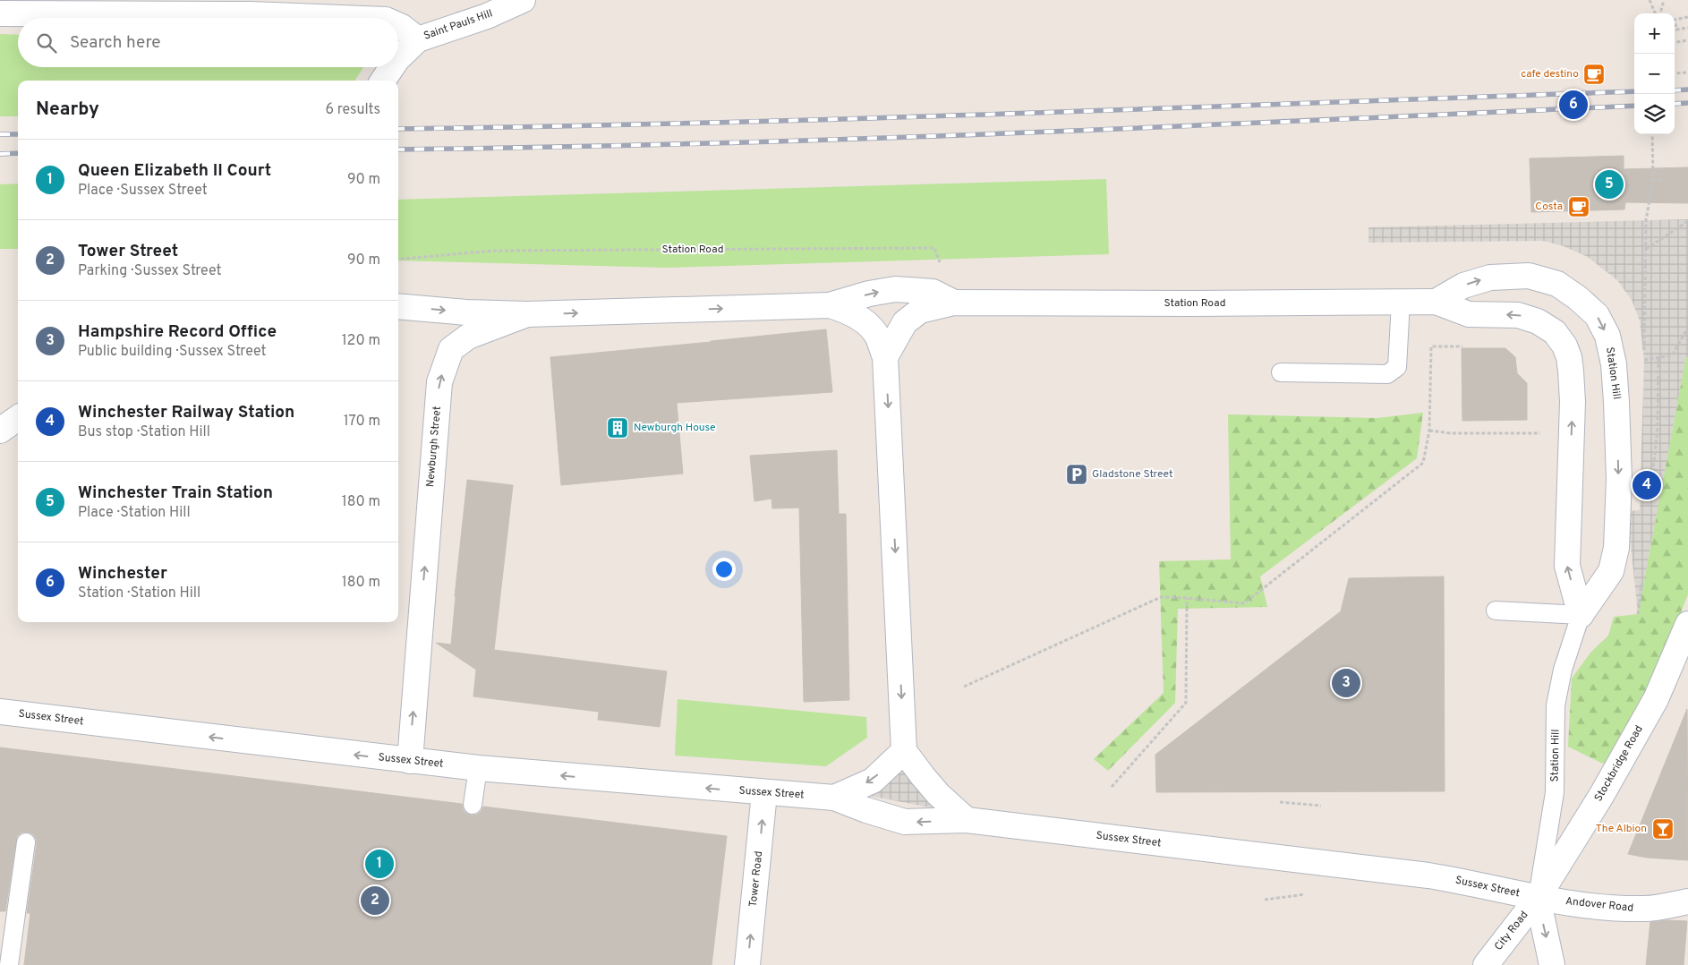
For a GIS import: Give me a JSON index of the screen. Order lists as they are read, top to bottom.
{
  "streets": {
    "main road": [
      "Saint Pauls Hill",
      "Station Road",
      "Station Hill",
      "Newburgh Street",
      "Sussex Street",
      "Stockbridge Road",
      "Tower Road",
      "Andover Road",
      "City Road"
    ]
  },
  "crossings": [
    ["Station Road", "Station Hill"],
    ["Station Road", "Newburgh Street"],
    ["Station Hill", "Sussex Street"],
    ["Station Hill", "Stockbridge Road"],
    ["Station Hill", "Andover Road"],
    ["Station Hill", "City Road"],
    ["Newburgh Street", "Sussex Street"],
    ["Sussex Street", "Stockbridge Road"],
    ["Sussex Street", "Tower Road"],
    ["Sussex Street", "Andover Road"],
    ["Sussex Street", "City Road"],
    ["Stockbridge Road", "Andover Road"],
    ["Stockbridge Road", "City Road"],
    ["Andover Road", "City Road"]
  ],
  "one_way": ["Newburgh Street", "Sussex Street", "Tower Road"],
  "places": {
    "cafe": ["cafe destino", "Costa"],
    "building": ["Newburgh House"],
    "parking": ["Gladstone Street"],
    "bar": ["The Albion"]
  },
  "page": {
    "map_buttons": ["+", "−"],
    "search": "Search here",
    "heading": ["Nearby", "6 results"],
    "pins": [
      "6",
      "5",
      "4",
      "3",
      "1",
      "2"
    ],
    "list": [
      {
        "mark": "1",
        "name": "Queen Elizabeth II Court",
        "note": "Place · Sussex Street",
        "value": "90 m"
      },
      {
        "mark": "2",
        "name": "Tower Street",
        "note": "Parking · Sussex Street",
        "value": "90 m"
      },
      {
        "mark": "3",
        "name": "Hampshire Record Office",
        "note": "Public building · Sussex Street",
        "value": "120 m"
      },
      {
        "mark": "4",
        "name": "Winchester Railway Station",
        "note": "Bus stop · Station Hill",
        "value": "170 m"
      },
      {
        "mark": "5",
        "name": "Winchester Train Station",
        "note": "Place · Station Hill",
        "value": "180 m"
      },
      {
        "mark": "6",
        "name": "Winchester",
        "note": "Station · Station Hill",
        "value": "180 m"
      }
    ]
  }
}
